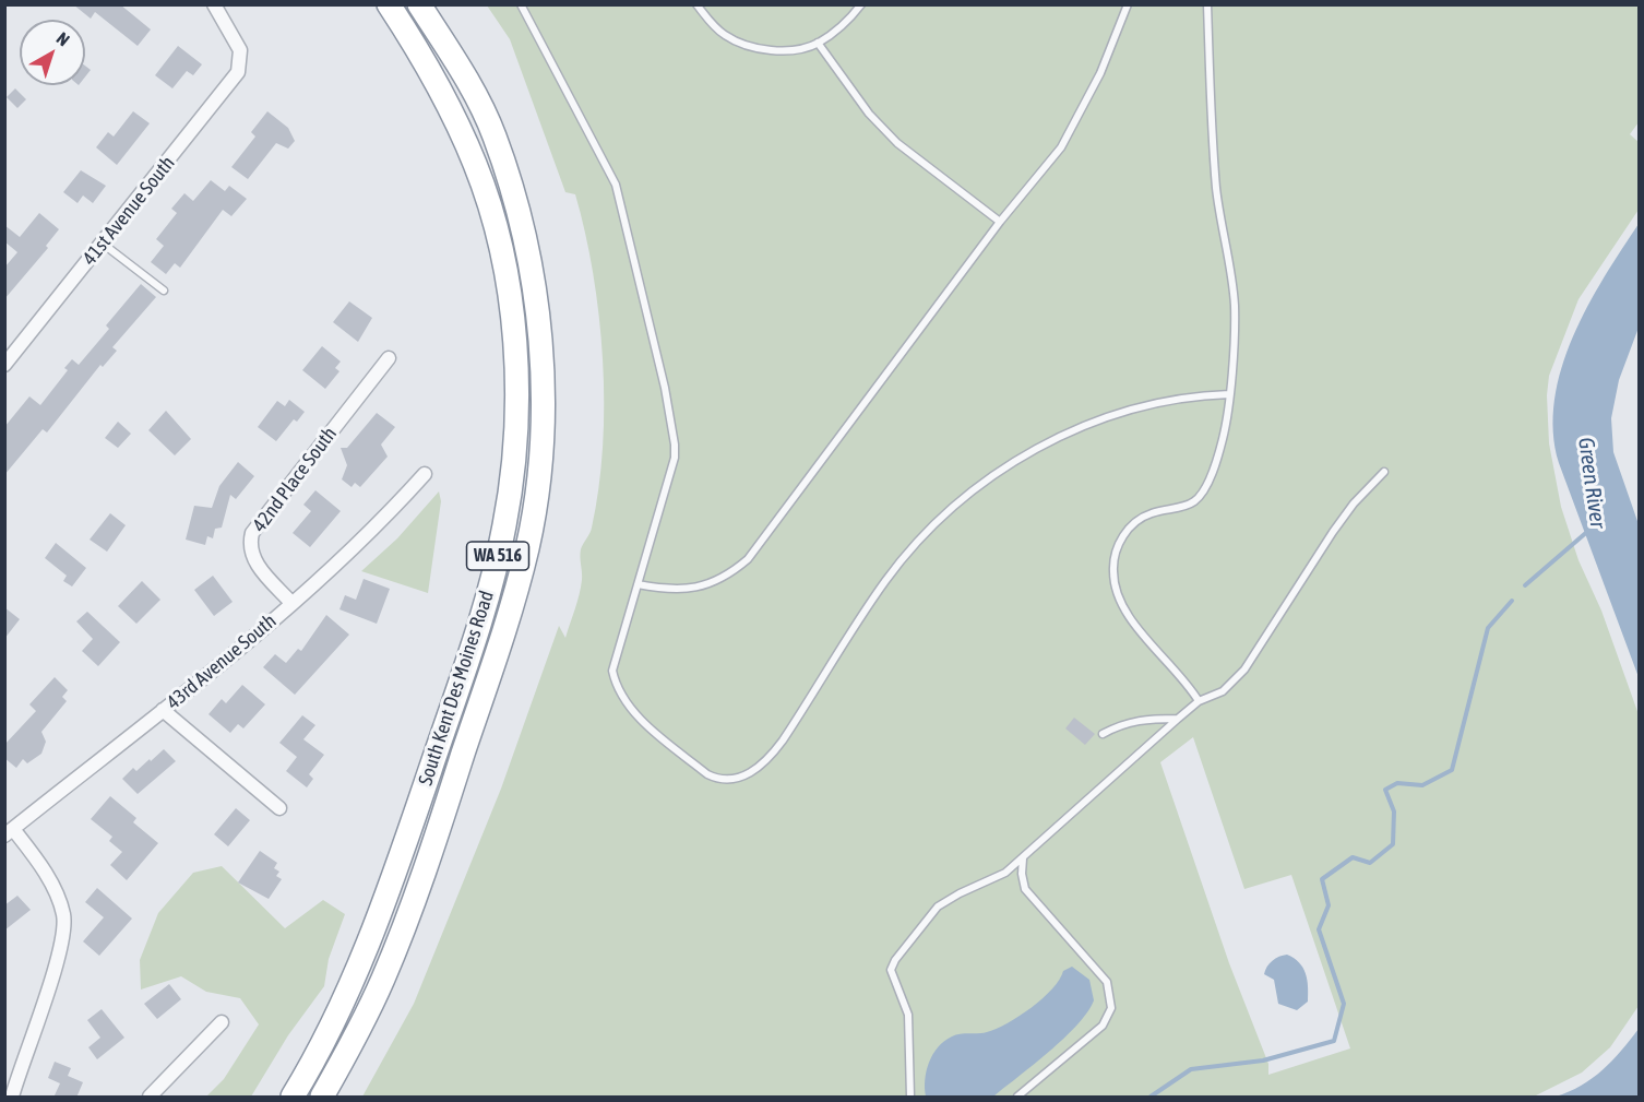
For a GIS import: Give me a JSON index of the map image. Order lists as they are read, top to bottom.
{
  "streets": {
    "highway": ["WA 516", "South Kent Des Moines Road"],
    "street": ["41st Avenue South", "42nd Place South", "43rd Avenue South"]
  },
  "crossings": [
    ["42nd Place South", "43rd Avenue South"]
  ],
  "water": ["Green River"],
  "north": "top right"
}
